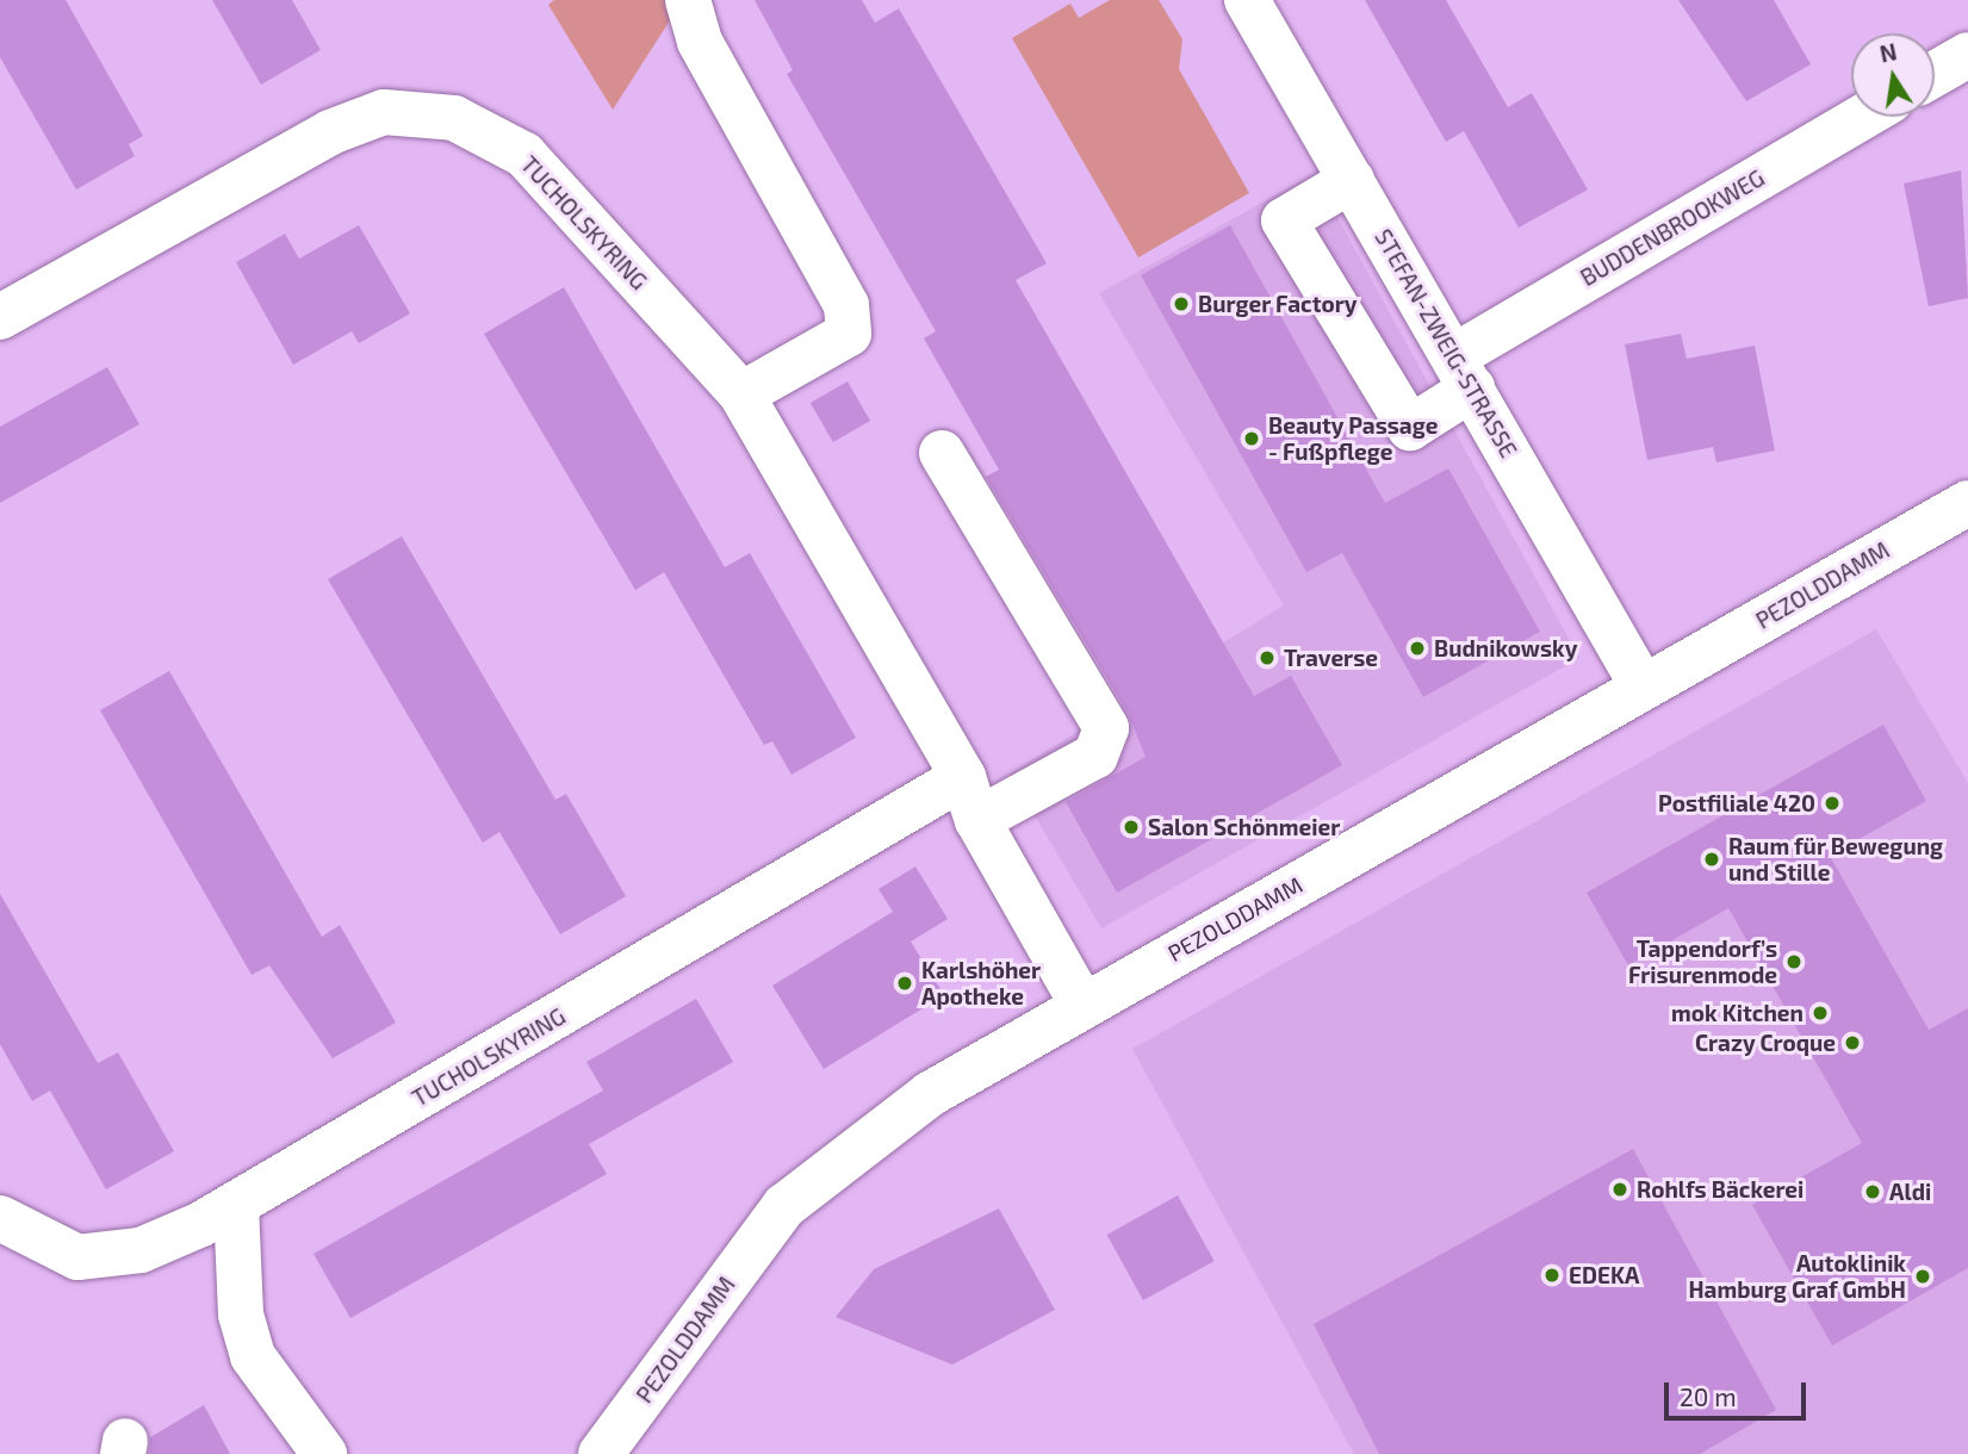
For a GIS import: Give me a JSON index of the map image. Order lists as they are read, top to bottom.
{
  "streets": {
    "street": [
      "TUCHOLSKYRING",
      "BUDDENBROOKWEG",
      "STEFAN-ZWEIG-STRASSE",
      "PEZOLDDAMM"
    ]
  },
  "crossings": [
    ["TUCHOLSKYRING", "PEZOLDDAMM"],
    ["BUDDENBROOKWEG", "STEFAN-ZWEIG-STRASSE"],
    ["STEFAN-ZWEIG-STRASSE", "PEZOLDDAMM"]
  ],
  "places": [
    "Burger Factory",
    "Beauty Passage - Fußpflege",
    "Budnikowsky",
    "Traverse",
    "Postfiliale 420",
    "Salon Schönmeier",
    "Raum für Bewegung und Stille",
    "Tappendorf’s Frisurenmode",
    "Karlshöher Apotheke",
    "mok Kitchen",
    "Crazy Croque",
    "Rohlfs Bäckerei",
    "Aldi",
    "EDEKA",
    "Autoklinik Hamburg Graf GmbH"
  ],
  "scale_bar": "20 m",
  "north": "top"
}
